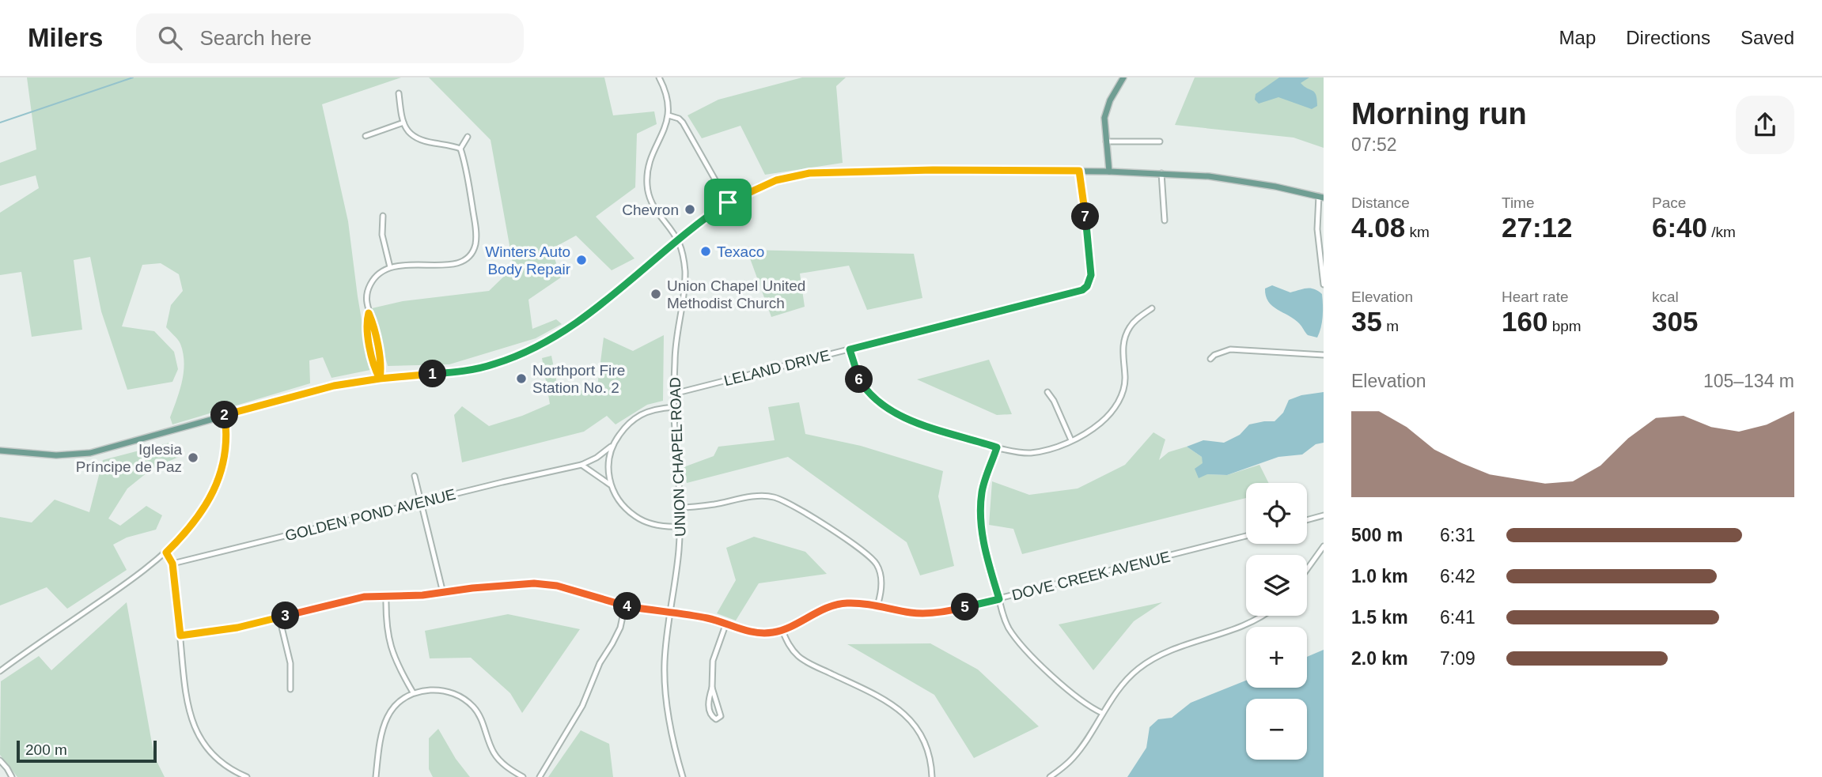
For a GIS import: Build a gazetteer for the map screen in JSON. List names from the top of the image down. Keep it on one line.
{"streets":{"street":["LELAND DRIVE","UNION CHAPEL ROAD","GOLDEN POND AVENUE","DOVE CREEK AVENUE"]},"crossings":[["LELAND DRIVE","UNION CHAPEL ROAD"],["UNION CHAPEL ROAD","GOLDEN POND AVENUE"],["UNION CHAPEL ROAD","DOVE CREEK AVENUE"]],"places":["Chevron","Texaco","Winters Auto Body Repair","Union Chapel United Methodist Church","Northport Fire Station No. 2","Iglesia Príncipe de Paz"],"scale_bar":"200 m","page":{"header":"Milers","search":"Search here","nav":["Map","Directions","Saved"],"heading":["Morning run","07:52"],"stats":[["Distance","4.08 km"],["Time","27:12"],["Pace","6:40 /km"],["Elevation","35 m"],["Heart rate","160 bpm"],["kcal","305"]],"pins":["7","1","6","2","4","5","3"],"chart":["Elevation","105–134 m"],"map_buttons":["+","−"],"list":[{"name":"500 m","note":"6:31"},{"name":"1.0 km","note":"6:42"},{"name":"1.5 km","note":"6:41"},{"name":"2.0 km","note":"7:09"}],"scale":"200 m"}}
